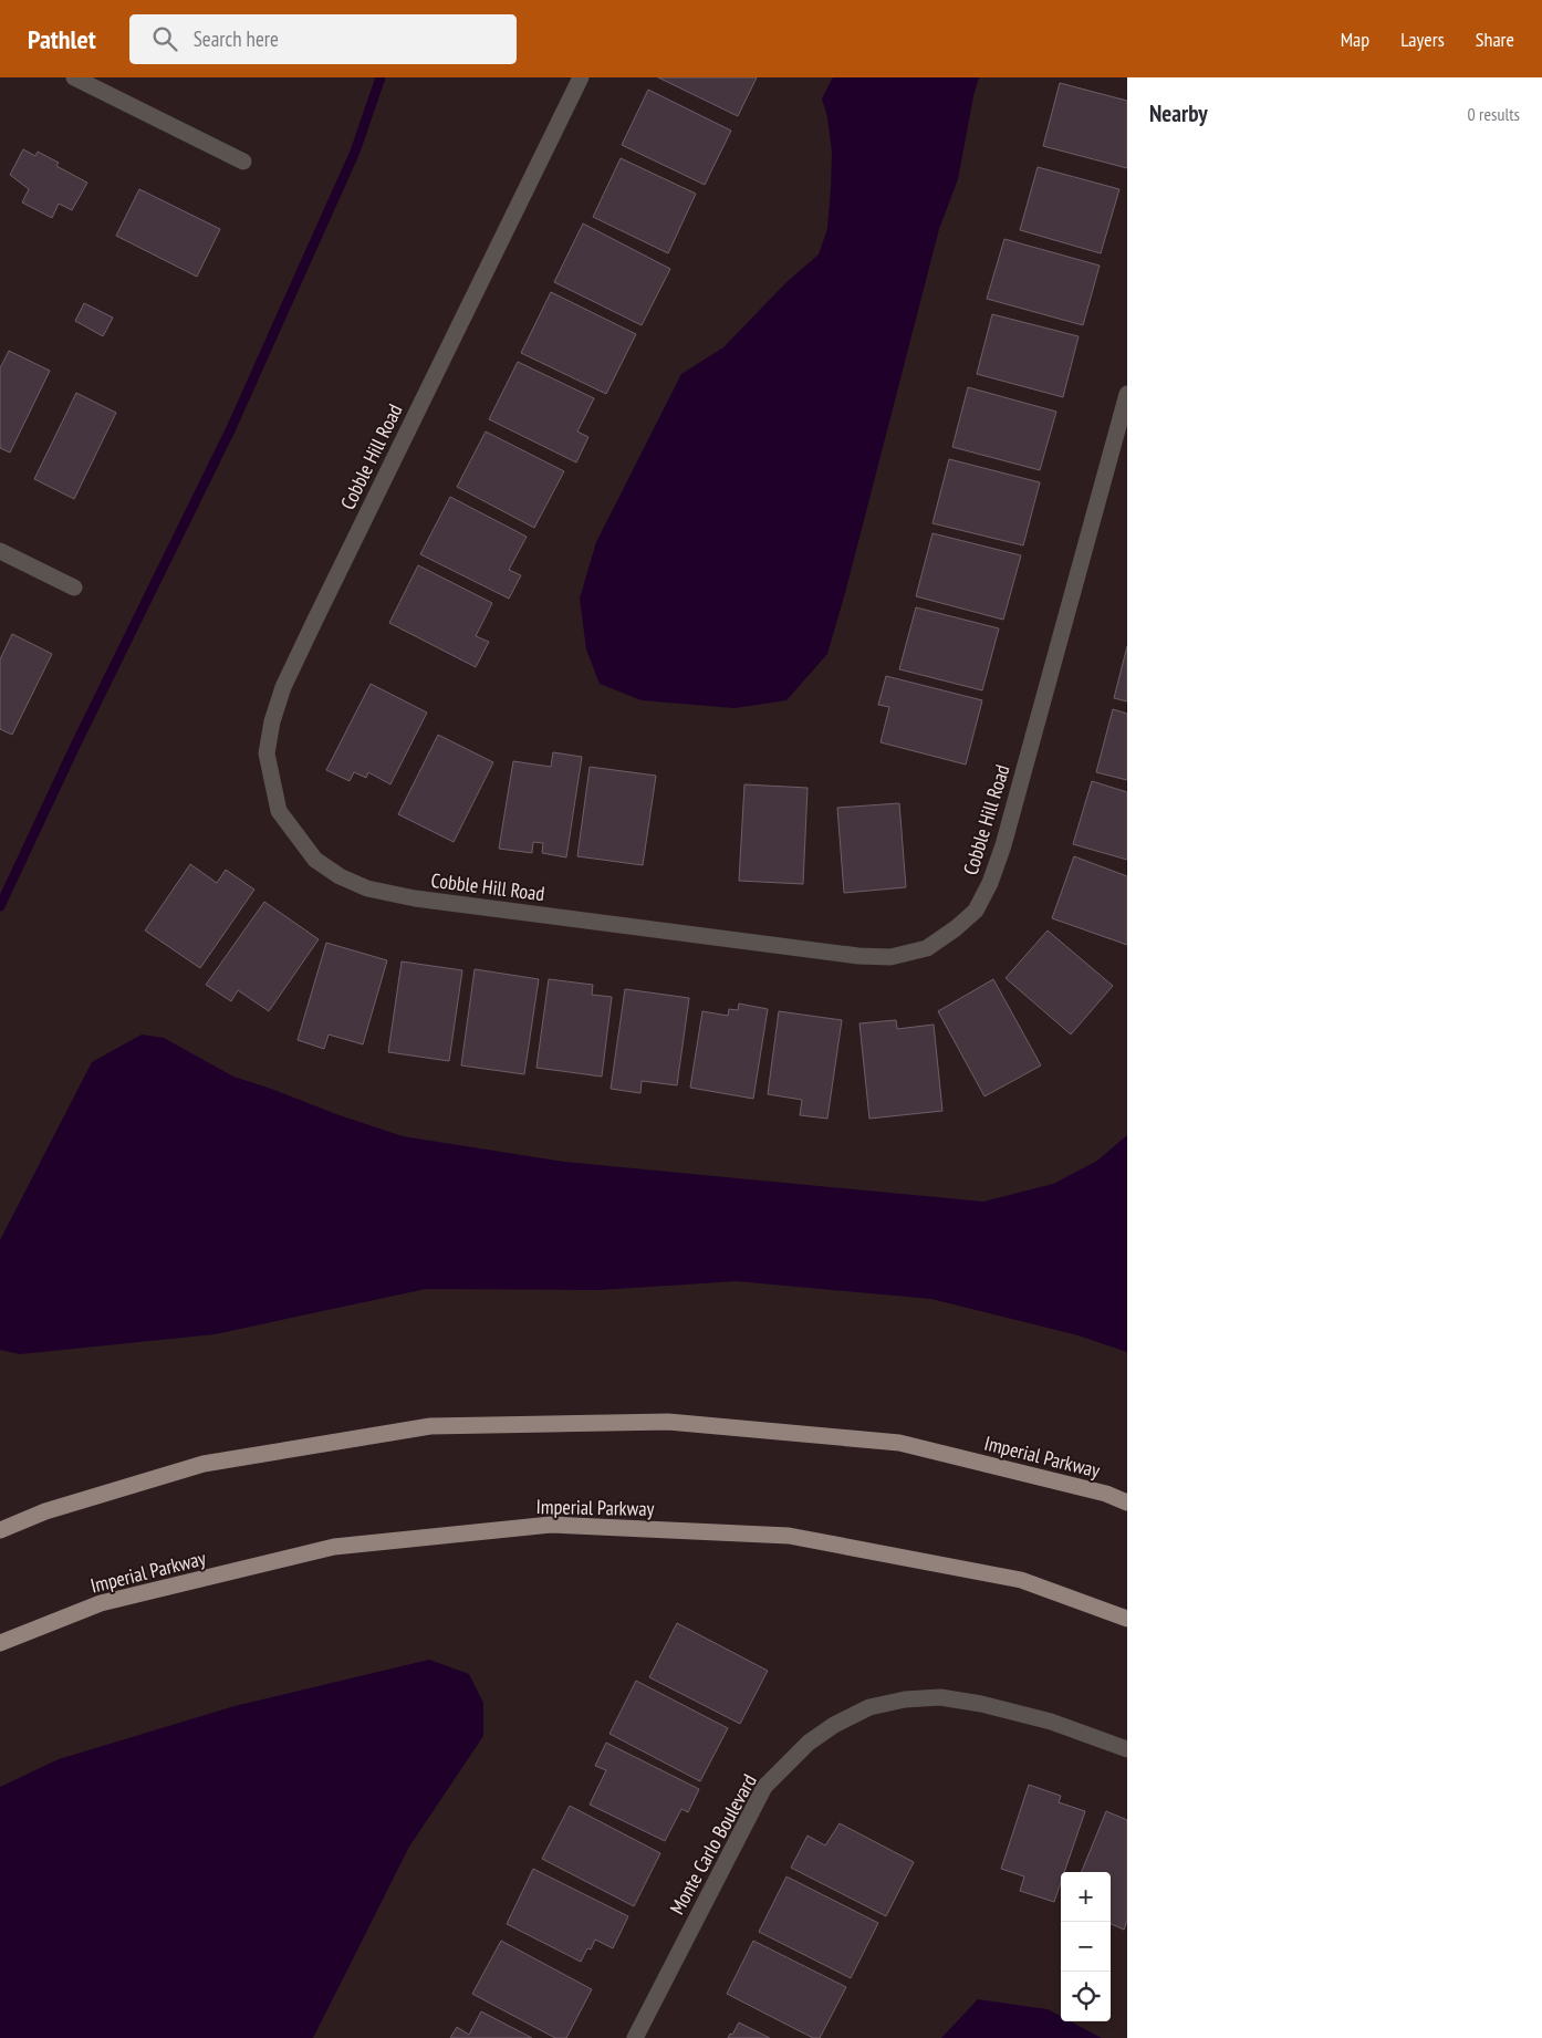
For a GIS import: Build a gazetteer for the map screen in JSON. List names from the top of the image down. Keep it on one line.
{"streets":{"main road":["Imperial Parkway"],"street":["Cobble Hill Road","Monte Carlo Boulevard"]},"page":{"header":"Pathlet","search":"Search here","nav":["Map","Layers","Share"],"heading":["Nearby","0 results"],"map_buttons":["+","−"]}}
